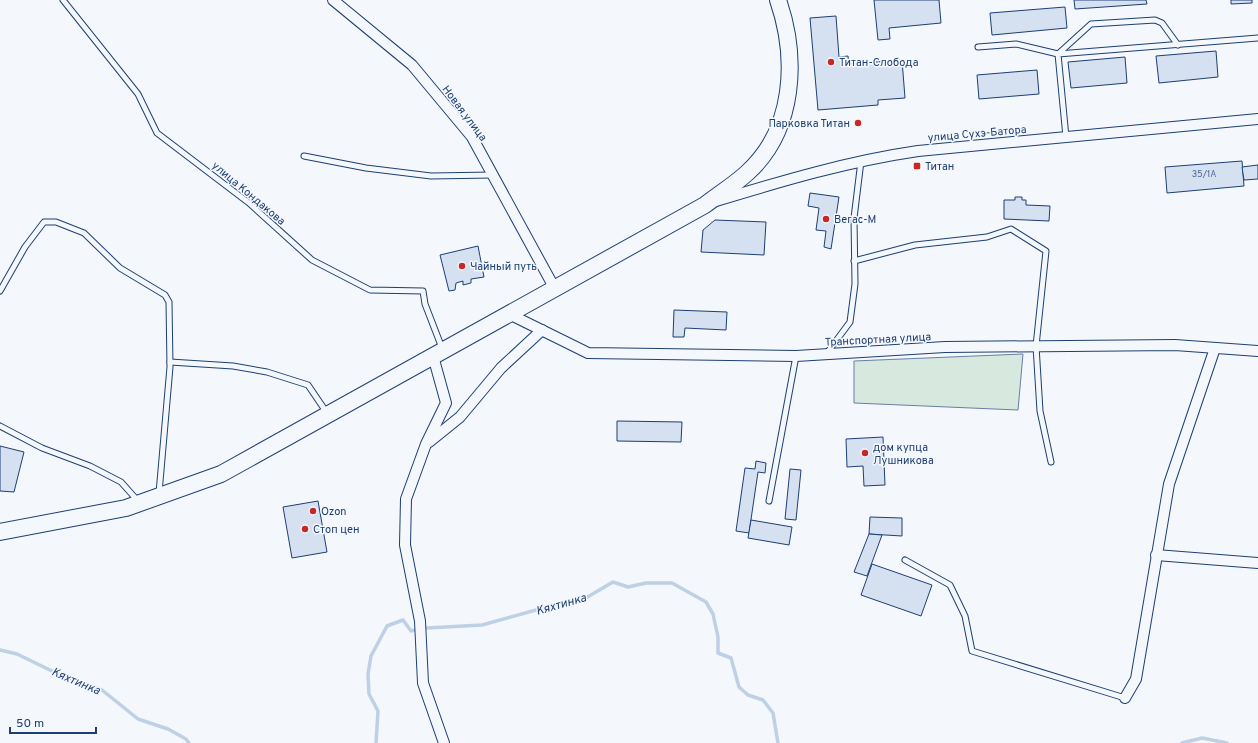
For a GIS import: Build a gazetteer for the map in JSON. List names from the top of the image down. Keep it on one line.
{"streets":{"street":["Новая улица","улица Сухэ-Батора","Транспортная улица"],"lane":["улица Кондакова"]},"water":["Кяхтинка"],"places":{"other":["Титан-Слобода","Парковка Титан","Вегас-М","Чайный путь","дом купца Лушникова","Ozon","Стоп цен"],"transit":["Титан"]},"house_numbers":["35/1А"],"scale_bar":"50 m"}
